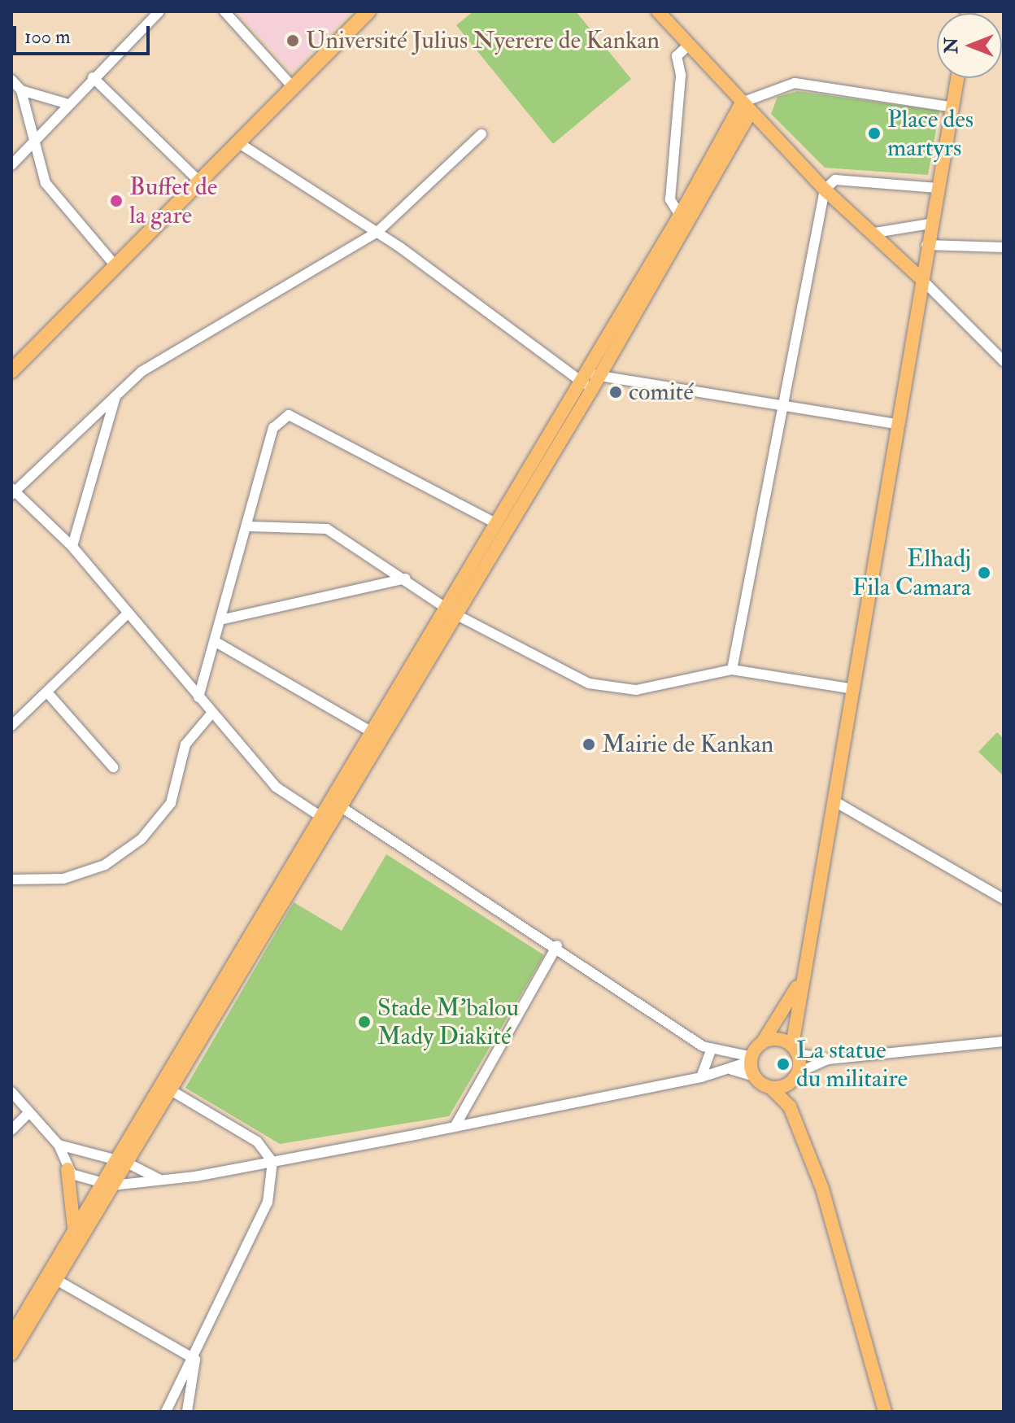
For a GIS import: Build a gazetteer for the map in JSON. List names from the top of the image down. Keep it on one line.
{"places":["Université Julius Nyerere de Kankan","Place des martyrs","Buffet de la gare","comité","Elhadj Fila Camara","Mairie de Kankan","Stade M'balou Mady Diakité","La statue du militaire"],"scale_bar":"100 m","north":"left"}
